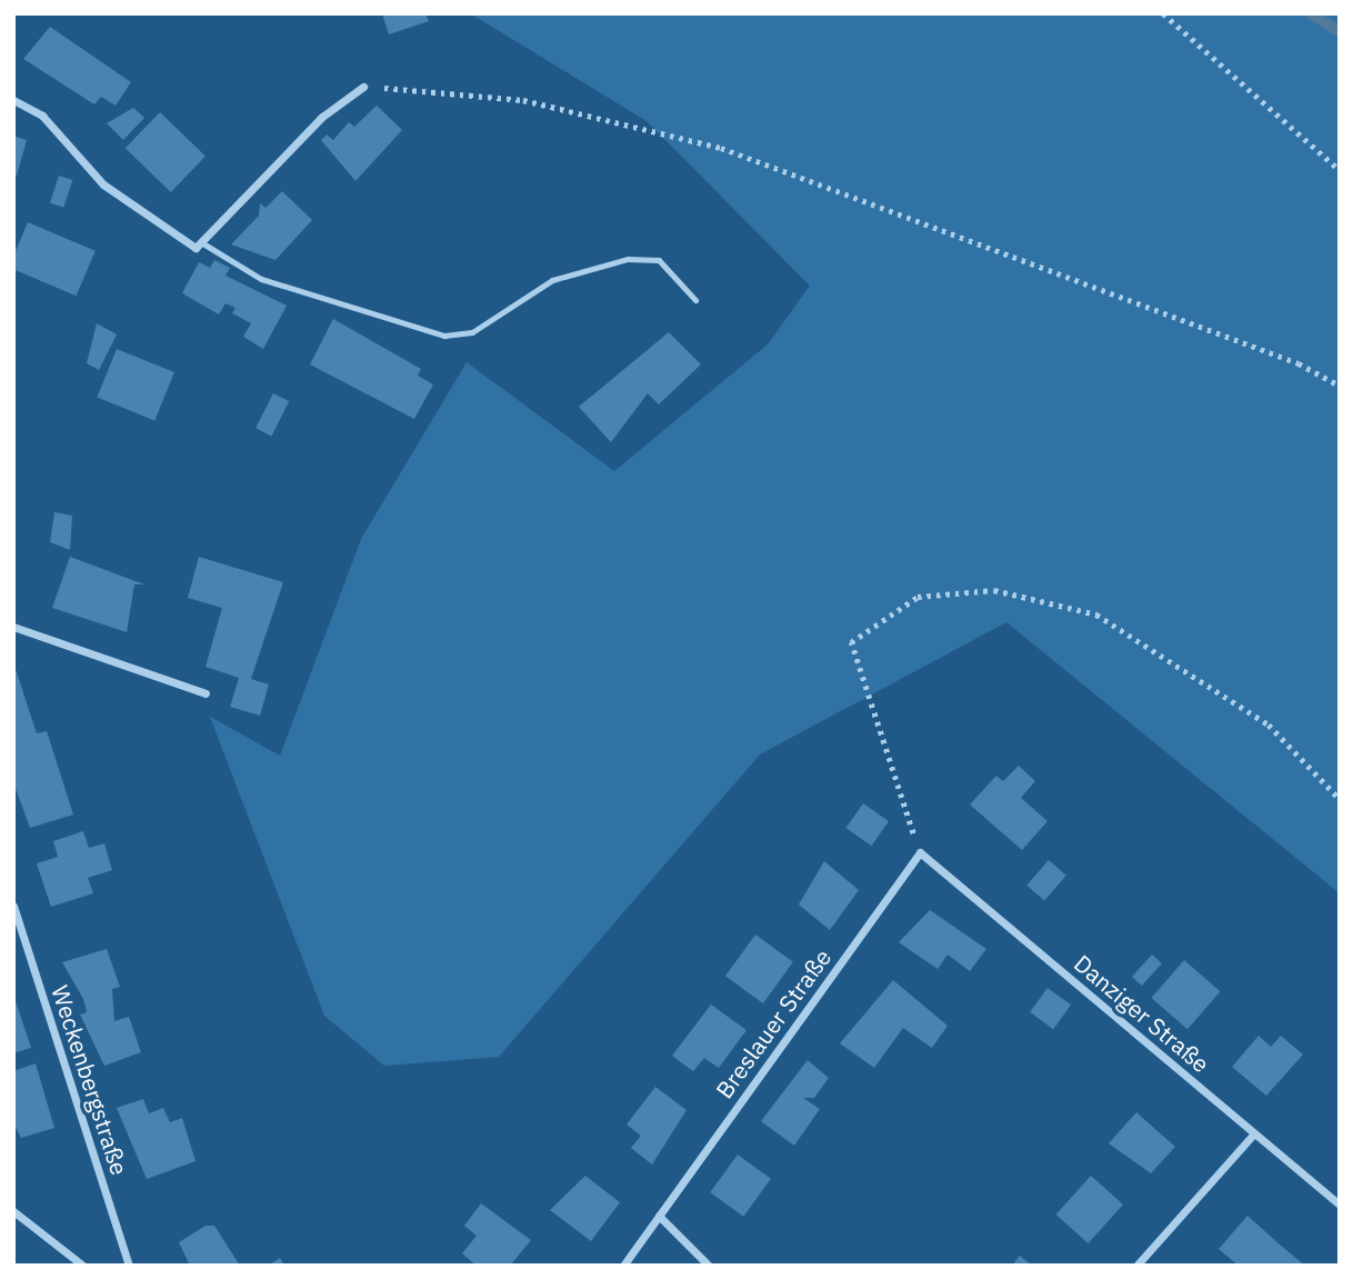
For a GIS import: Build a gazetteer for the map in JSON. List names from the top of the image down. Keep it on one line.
{"streets":{"street":["Danziger Straße","Breslauer Straße","Weckenbergstraße"]},"crossings":[["Danziger Straße","Breslauer Straße"]]}
